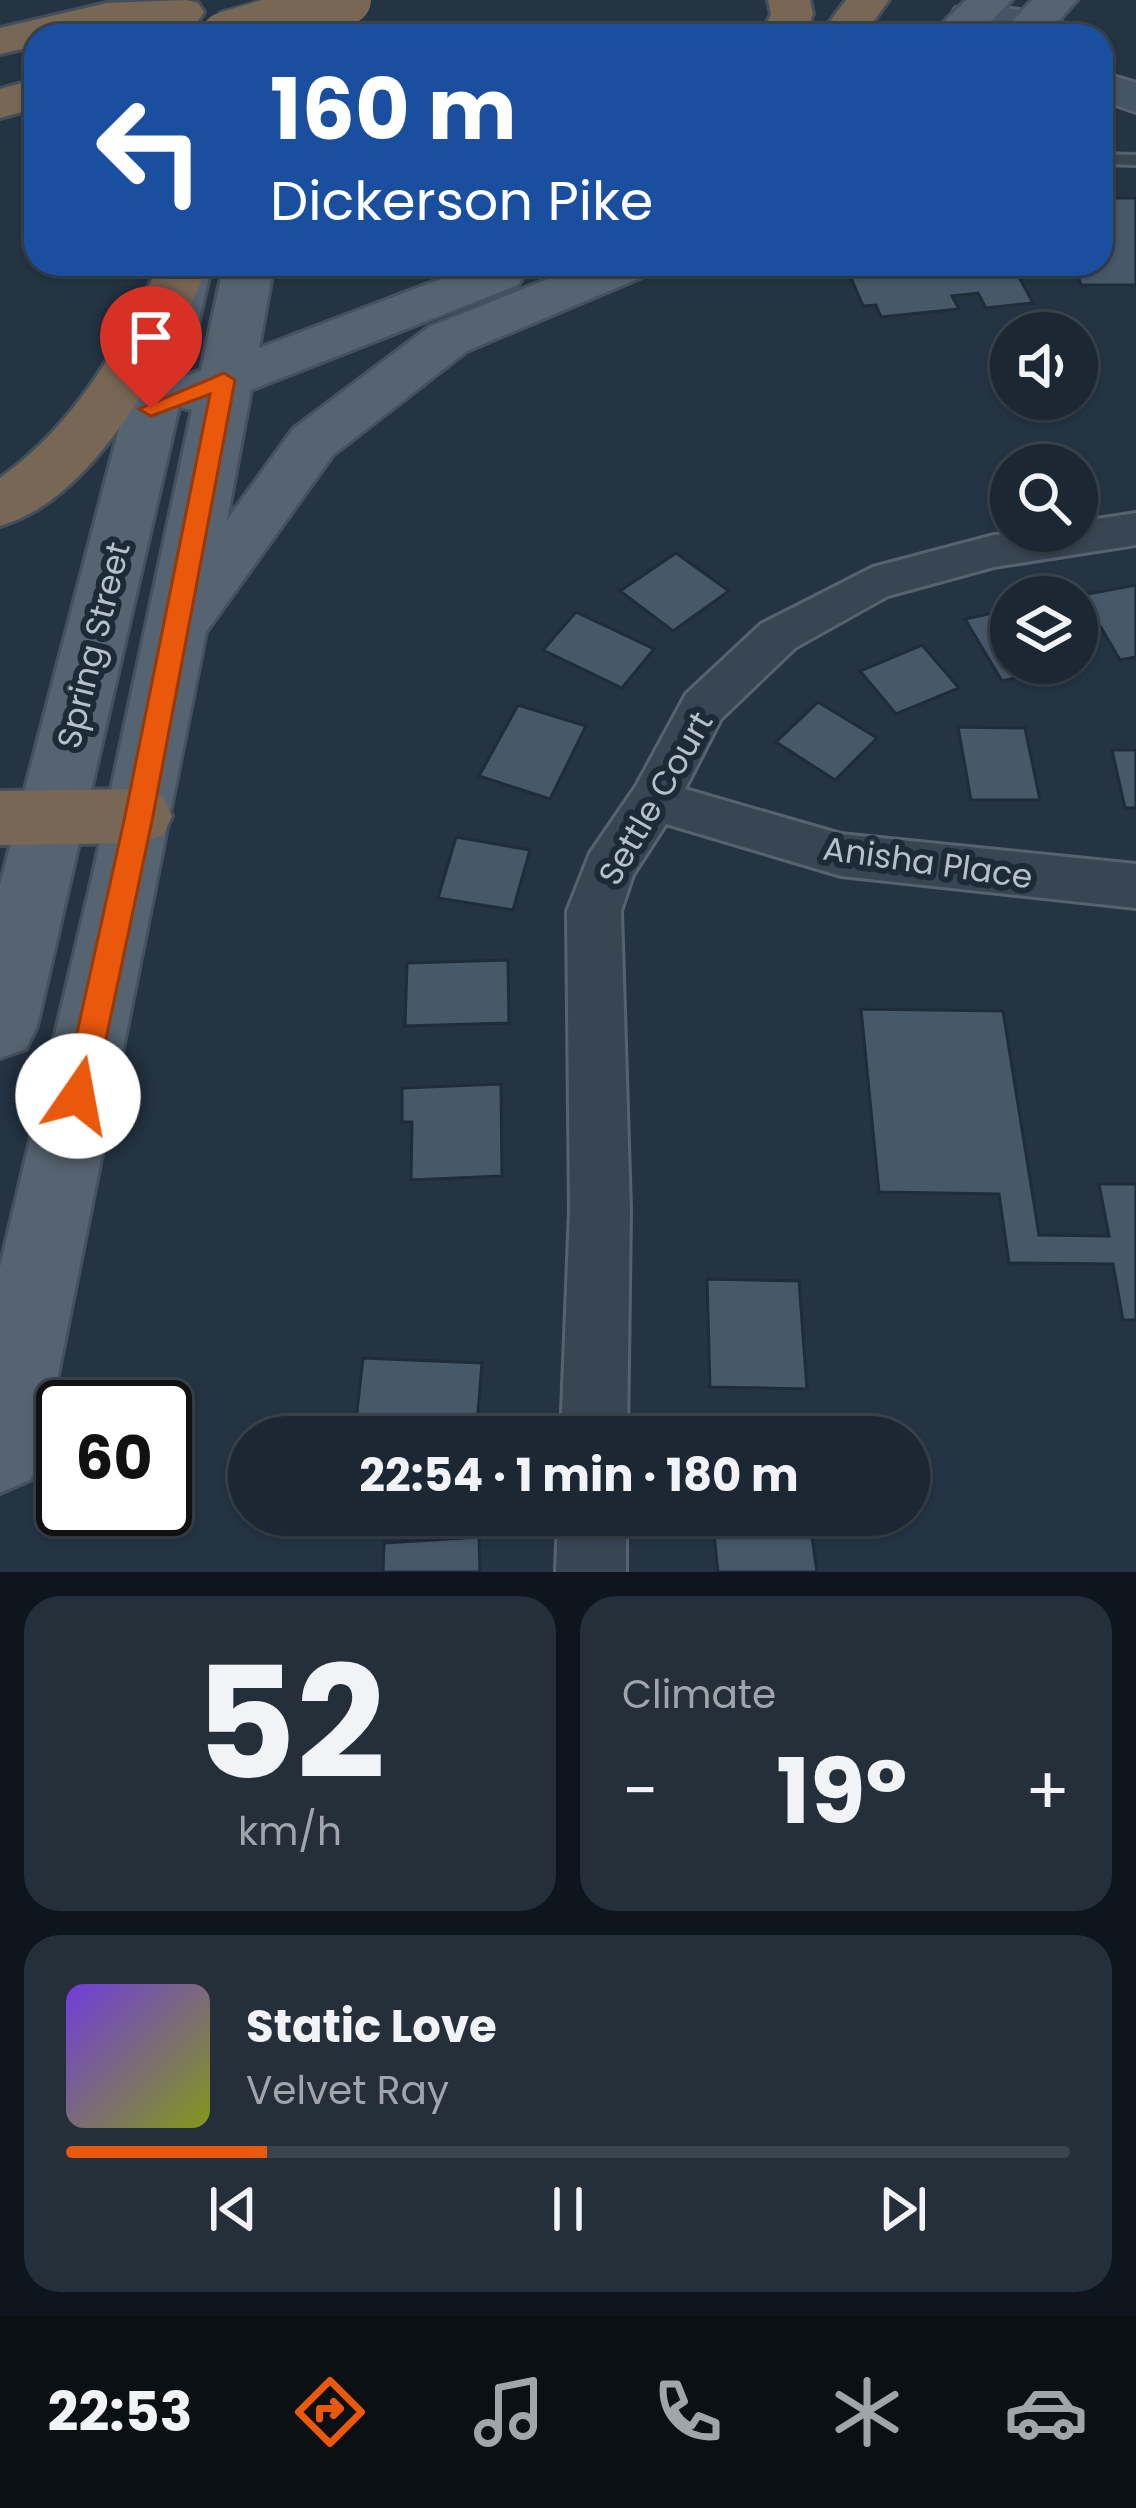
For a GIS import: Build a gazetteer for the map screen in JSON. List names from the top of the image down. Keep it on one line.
{"streets":{"main road":["Spring Street"],"street":["Settle Court","Anisha Place"]},"crossings":[["Settle Court","Anisha Place"]],"page":{"turn":["160 m","Dickerson Pike"],"limit":"60","trip":"22:54 · 1 min · 180 m","tile":[["52","km/h"],"Climate"],"heat":["−","19°","+"],"song":["Static Love","Velvet Ray"],"tabs":"22:53"}}
